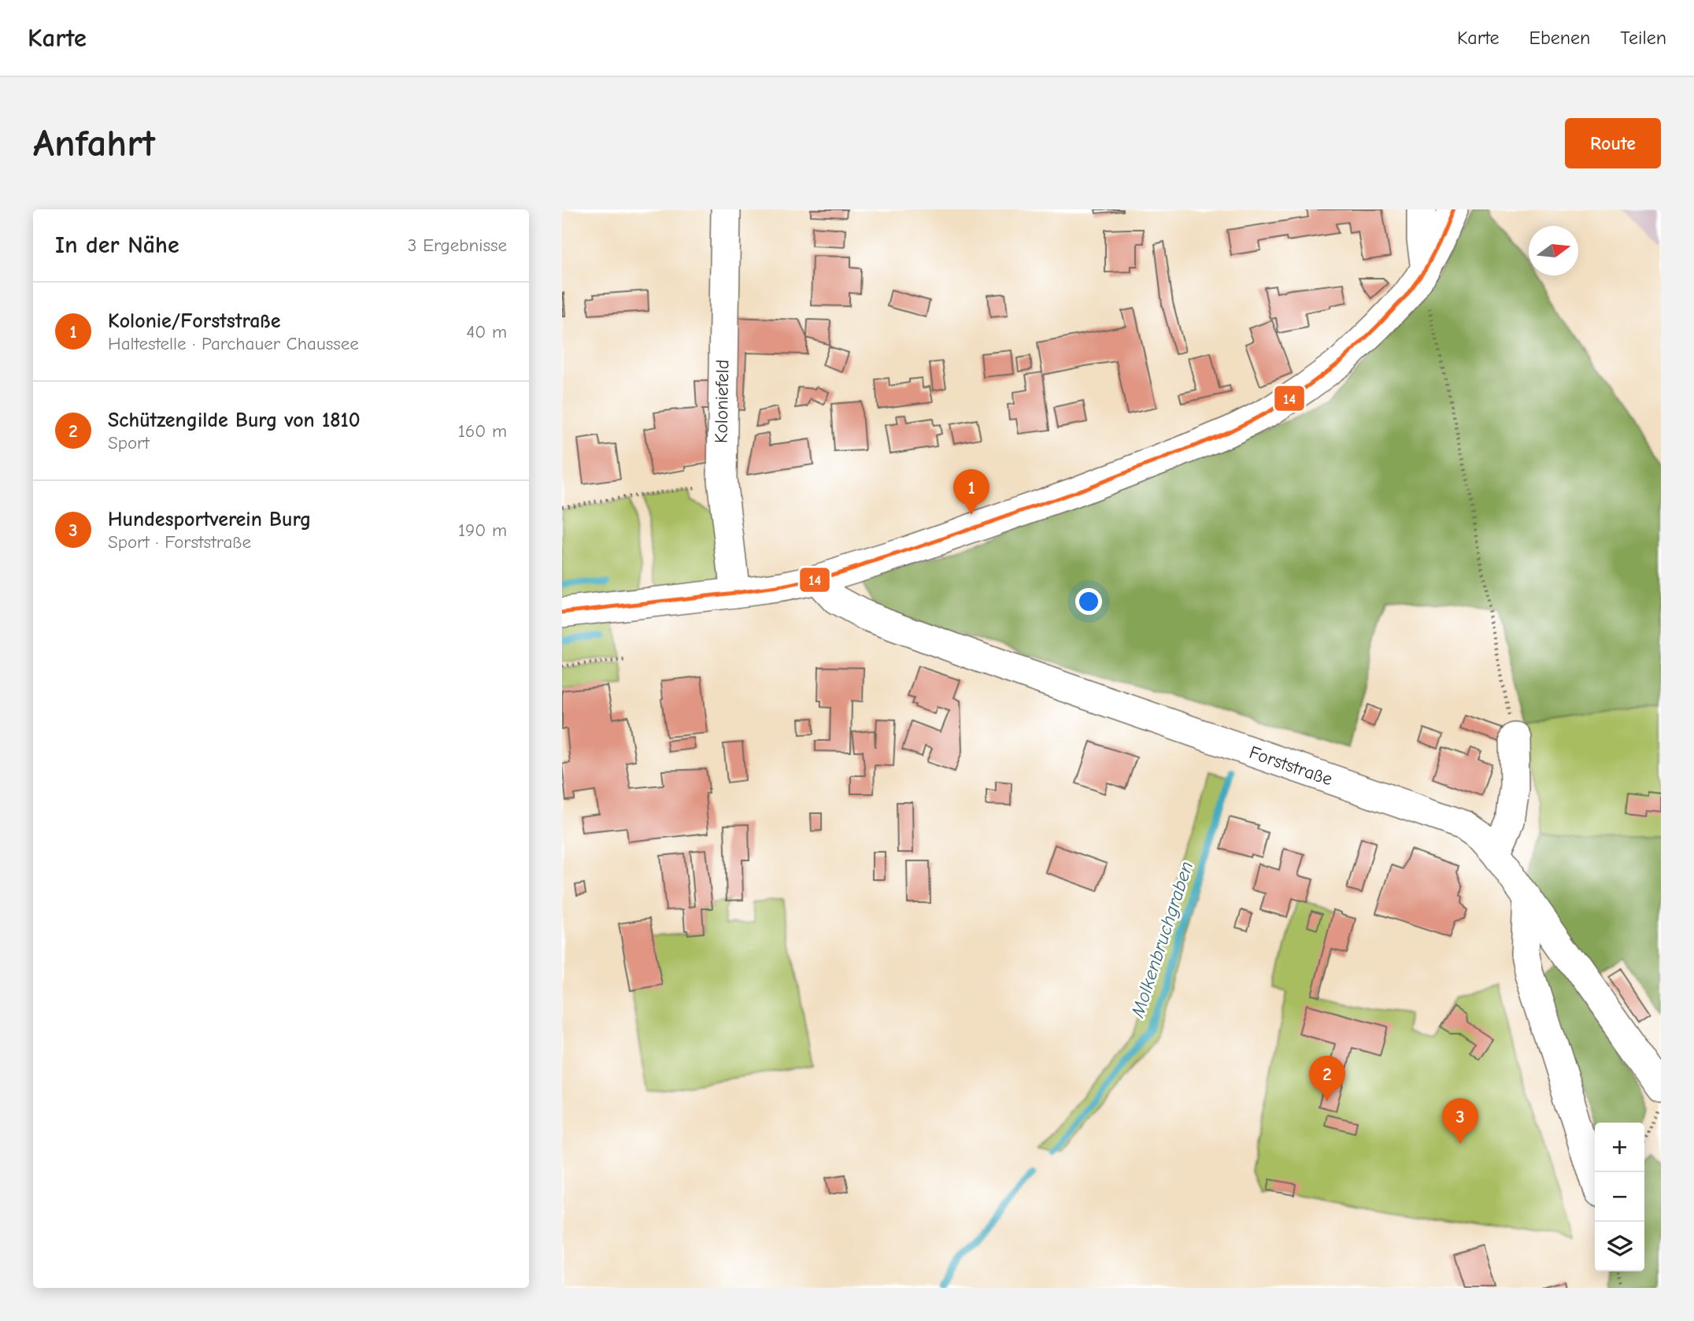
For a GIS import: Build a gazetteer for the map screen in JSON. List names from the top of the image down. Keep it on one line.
{"streets":{"street":["Koloniefeld","Forststraße"]},"water":["Molkenbruchgraben"],"lines":["transit line 14"],"north":"right","page":{"header":"Karte","nav":["Karte","Ebenen","Teilen"],"buttons":"Route","title":"Anfahrt","heading":["In der Nähe","3 Ergebnisse"],"list":[{"mark":"1","name":"Kolonie/Forststraße","note":"Haltestelle · Parchauer Chaussee","value":"40 m"},{"mark":"2","name":"Schützengilde Burg von 1810","note":"Sport","value":"160 m"},{"mark":"3","name":"Hundesportverein Burg","note":"Sport · Forststraße","value":"190 m"}],"pins":["1","2","3"],"map_buttons":["+","−"]}}
